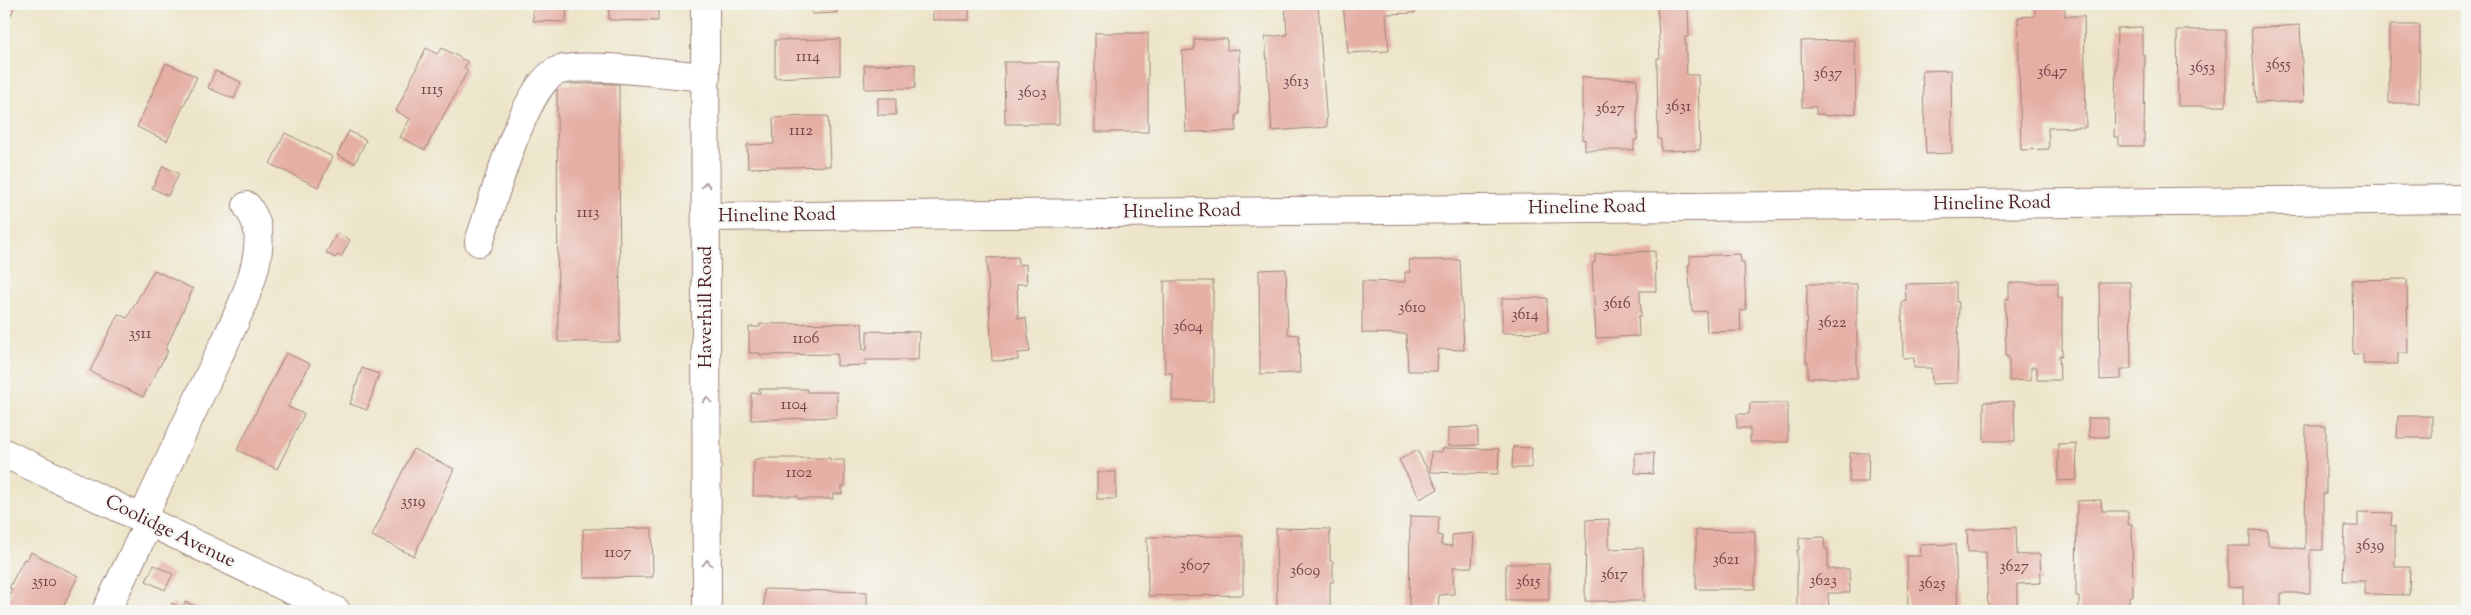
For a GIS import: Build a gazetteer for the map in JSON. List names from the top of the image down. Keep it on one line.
{"streets":{"street":["Hineline Road","Haverhill Road","Coolidge Avenue"]},"crossings":[["Hineline Road","Haverhill Road"]],"one_way":["Haverhill Road"],"house_numbers":["1114","3655","3653","3647","3637","3613","1115","3603","3631","3627","1112","1113","3616","3610","3614","3622","3604","3511","1106","1104","1102","3519","3639","1107","3621","3607","3627","3609","3617","3623","3510","3615","3625"]}
